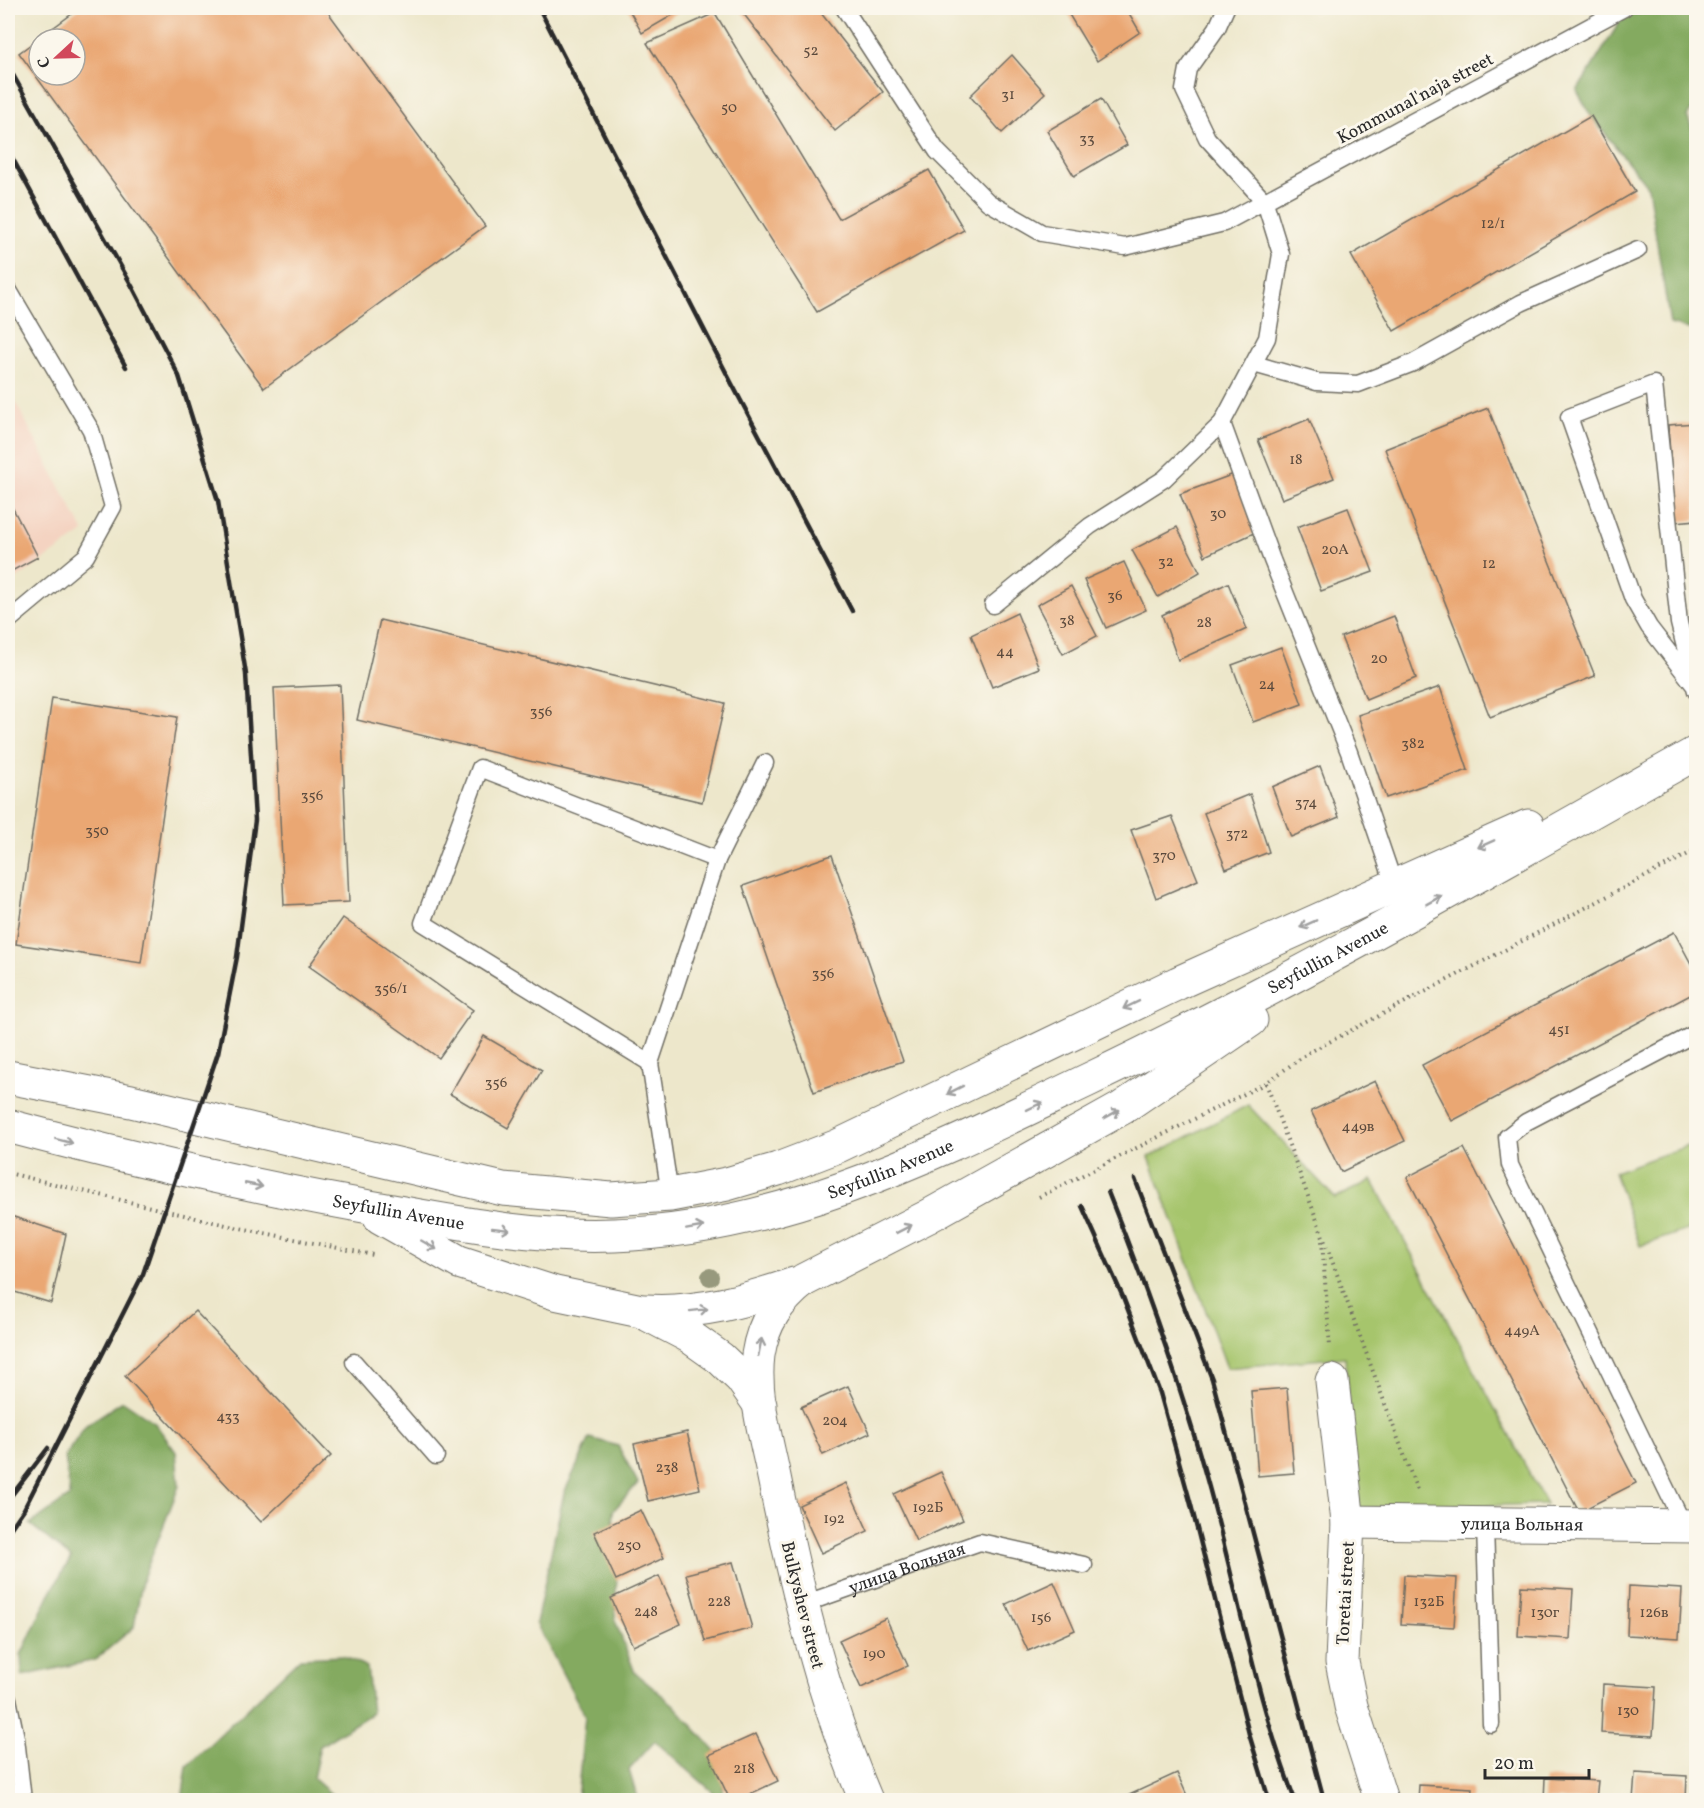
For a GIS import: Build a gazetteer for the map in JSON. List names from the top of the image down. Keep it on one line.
{"streets":{"main road":["Seyfullin Avenue","улица Вольная","Toretai street","Bulkyshev street"],"lane":["Kommunal'naja street"]},"crossings":[["улица Вольная","Toretai street"],["улица Вольная","Bulkyshev street"]],"house_numbers":["52","31","50","33","12/1","18","30","20А","32","12","36","38","28","44","20","24","356","382","356","374","350","372","370","356","356/1","451","356","449в","449А","433","204","238","192Б","192","250","228","132Б","248","130г","126в","156","190","130","218"],"scale_bar":"20 m","north":"left"}
